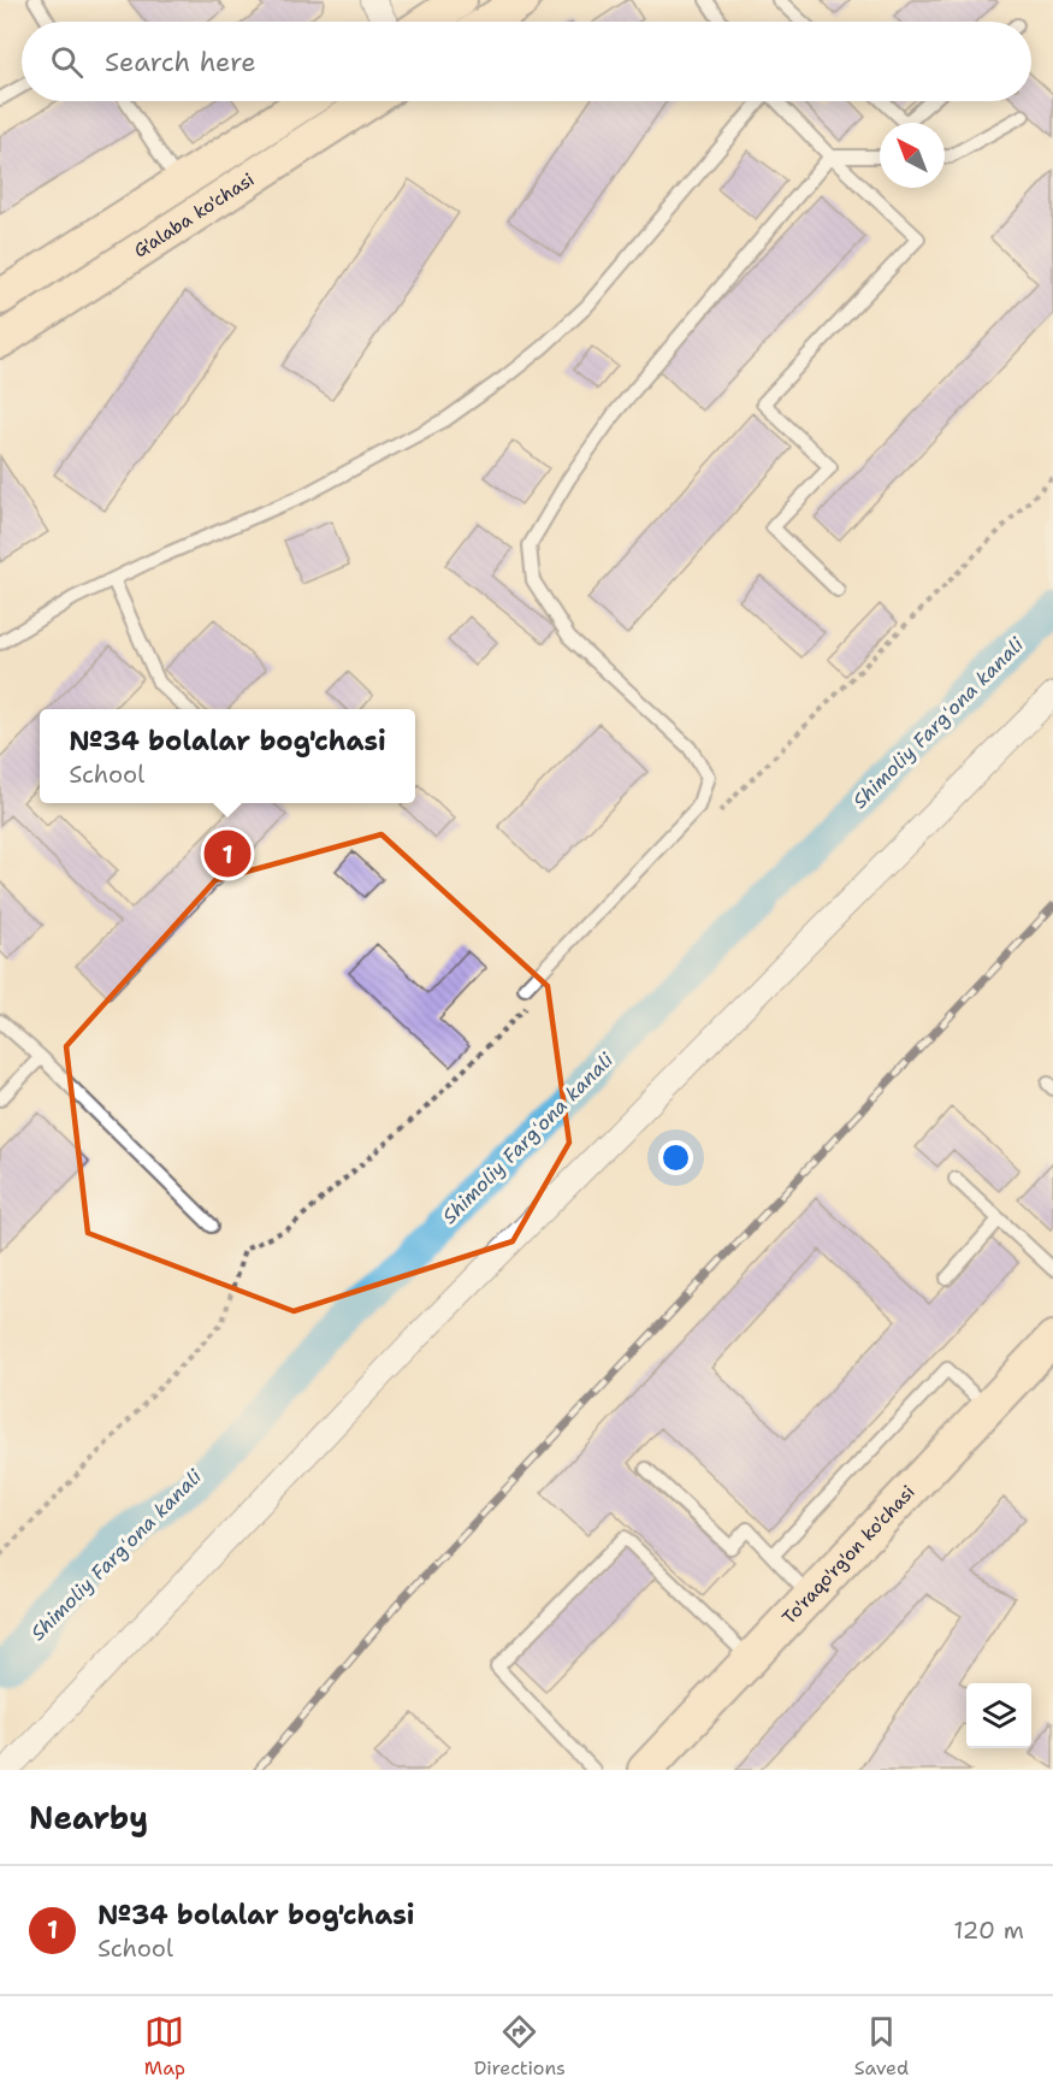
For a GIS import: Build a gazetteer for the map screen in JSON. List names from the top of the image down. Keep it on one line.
{"streets":{"main road":["G'alaba ko'chasi","To'raqo'rg'on ko'chasi"]},"water":["Shimoliy Fargʻona kanali"],"north":"top left","page":{"search":"Search here","popup":["№34 bolalar bog'chasi","School"],"pins":"1","heading":"Nearby","list":[{"mark":"1","name":"№34 bolalar bog'chasi","note":"School","value":"120 m"}],"nav":["Map","Directions","Saved"]}}
